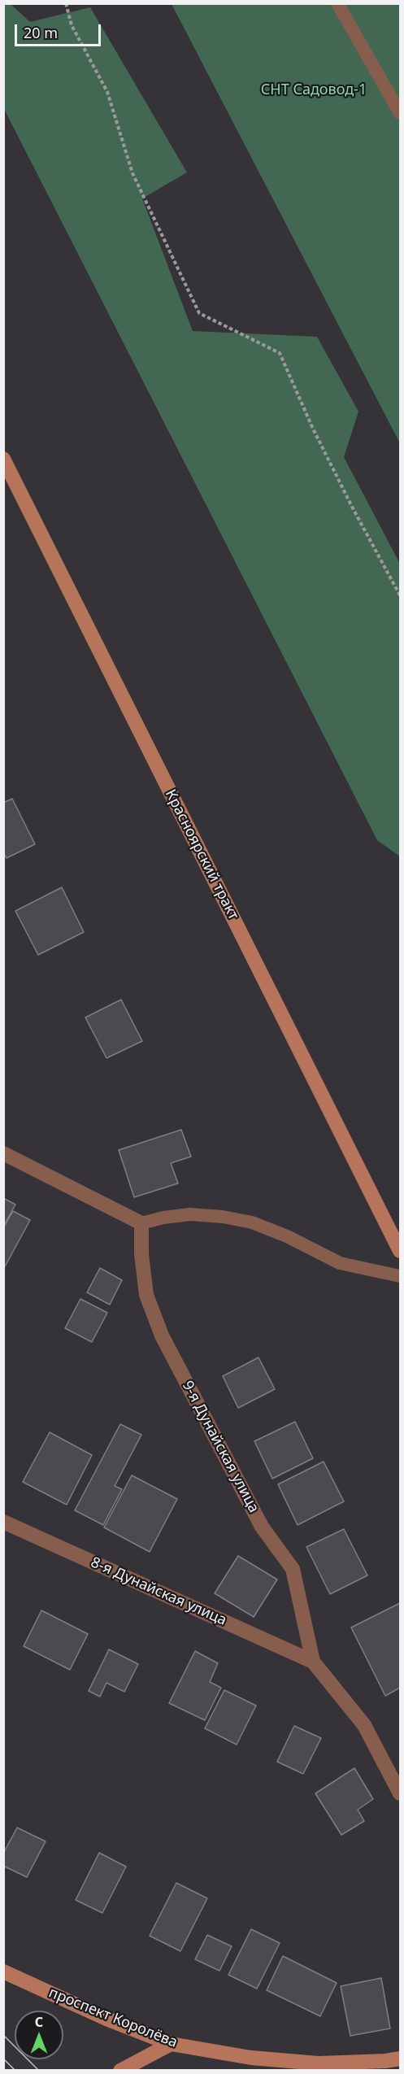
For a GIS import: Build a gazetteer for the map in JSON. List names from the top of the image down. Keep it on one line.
{"streets":{"main road":["Красноярский тракт","проспект Королёва"],"street":["9-я Дунайская улица","8-я Дунайская улица"]},"crossings":[["9-я Дунайская улица","8-я Дунайская улица"]],"parks":["СНТ Садовод-1"],"scale_bar":"20 m","north":"top"}
